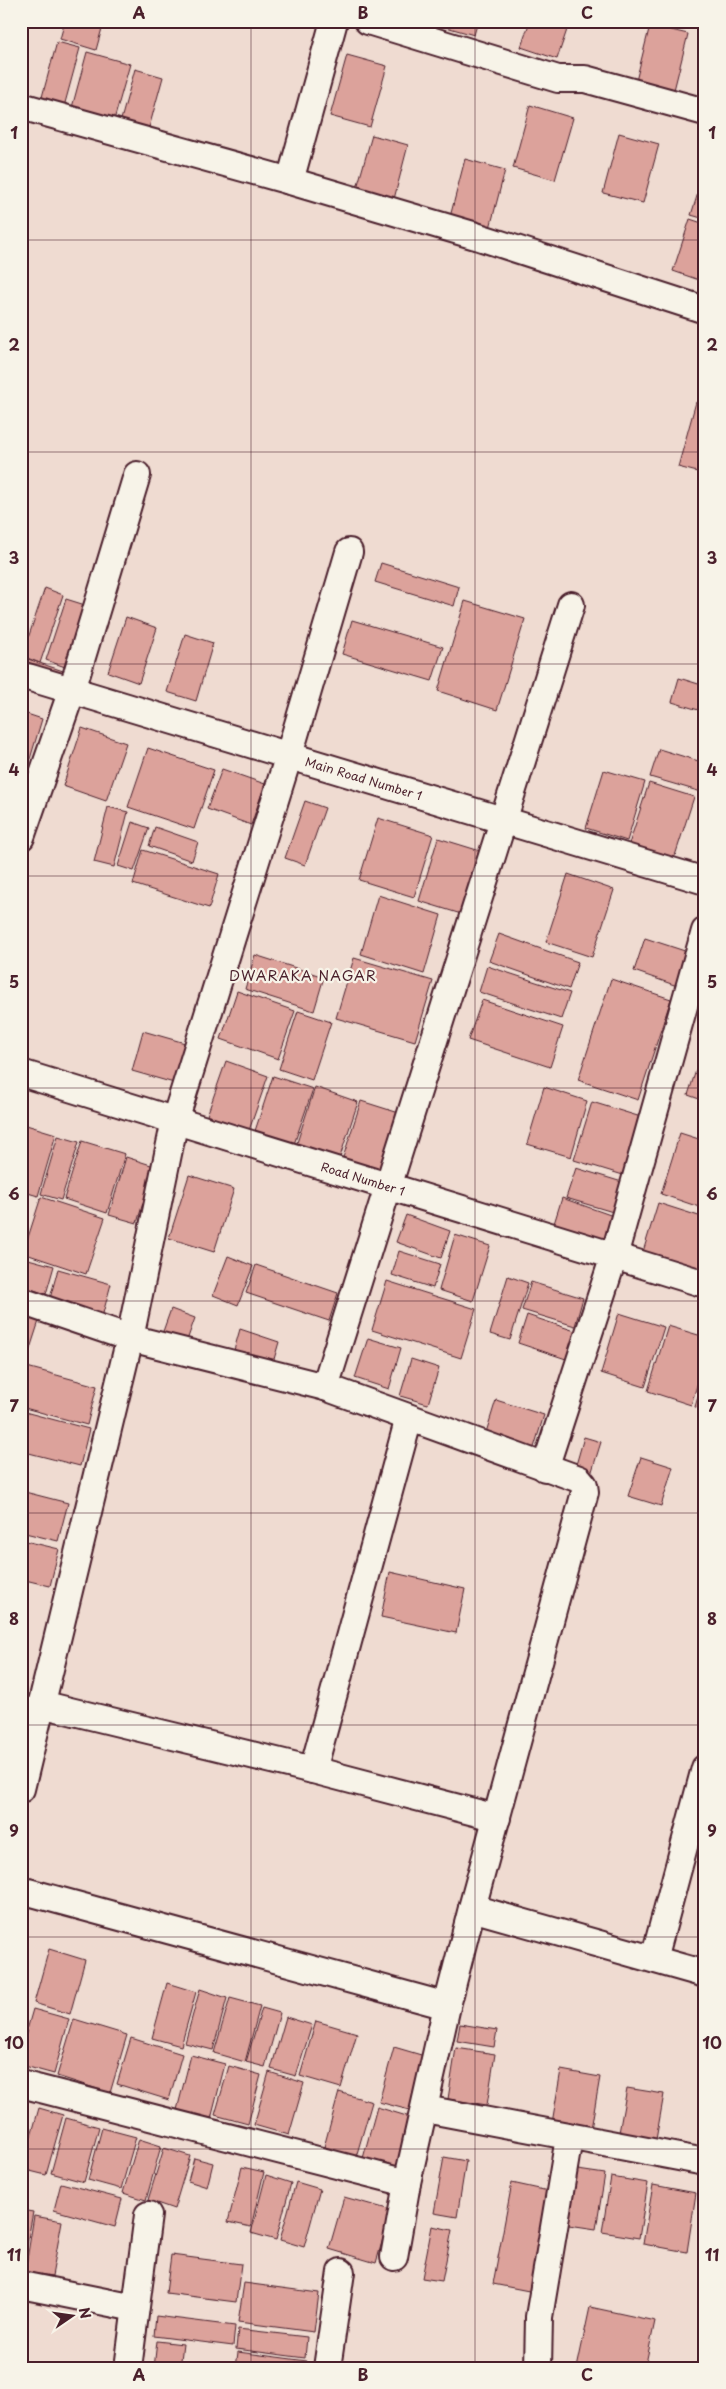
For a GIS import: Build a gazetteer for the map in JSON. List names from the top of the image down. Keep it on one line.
{"streets":{"street":["Main Road Number 1","Road Number 1"]},"districts":["DWARAKA NAGAR"],"north":"right","grid":{"columns":["A","B","C"],"rows":["1","2","3","4","5","6","7","8","9","10","11"]}}
